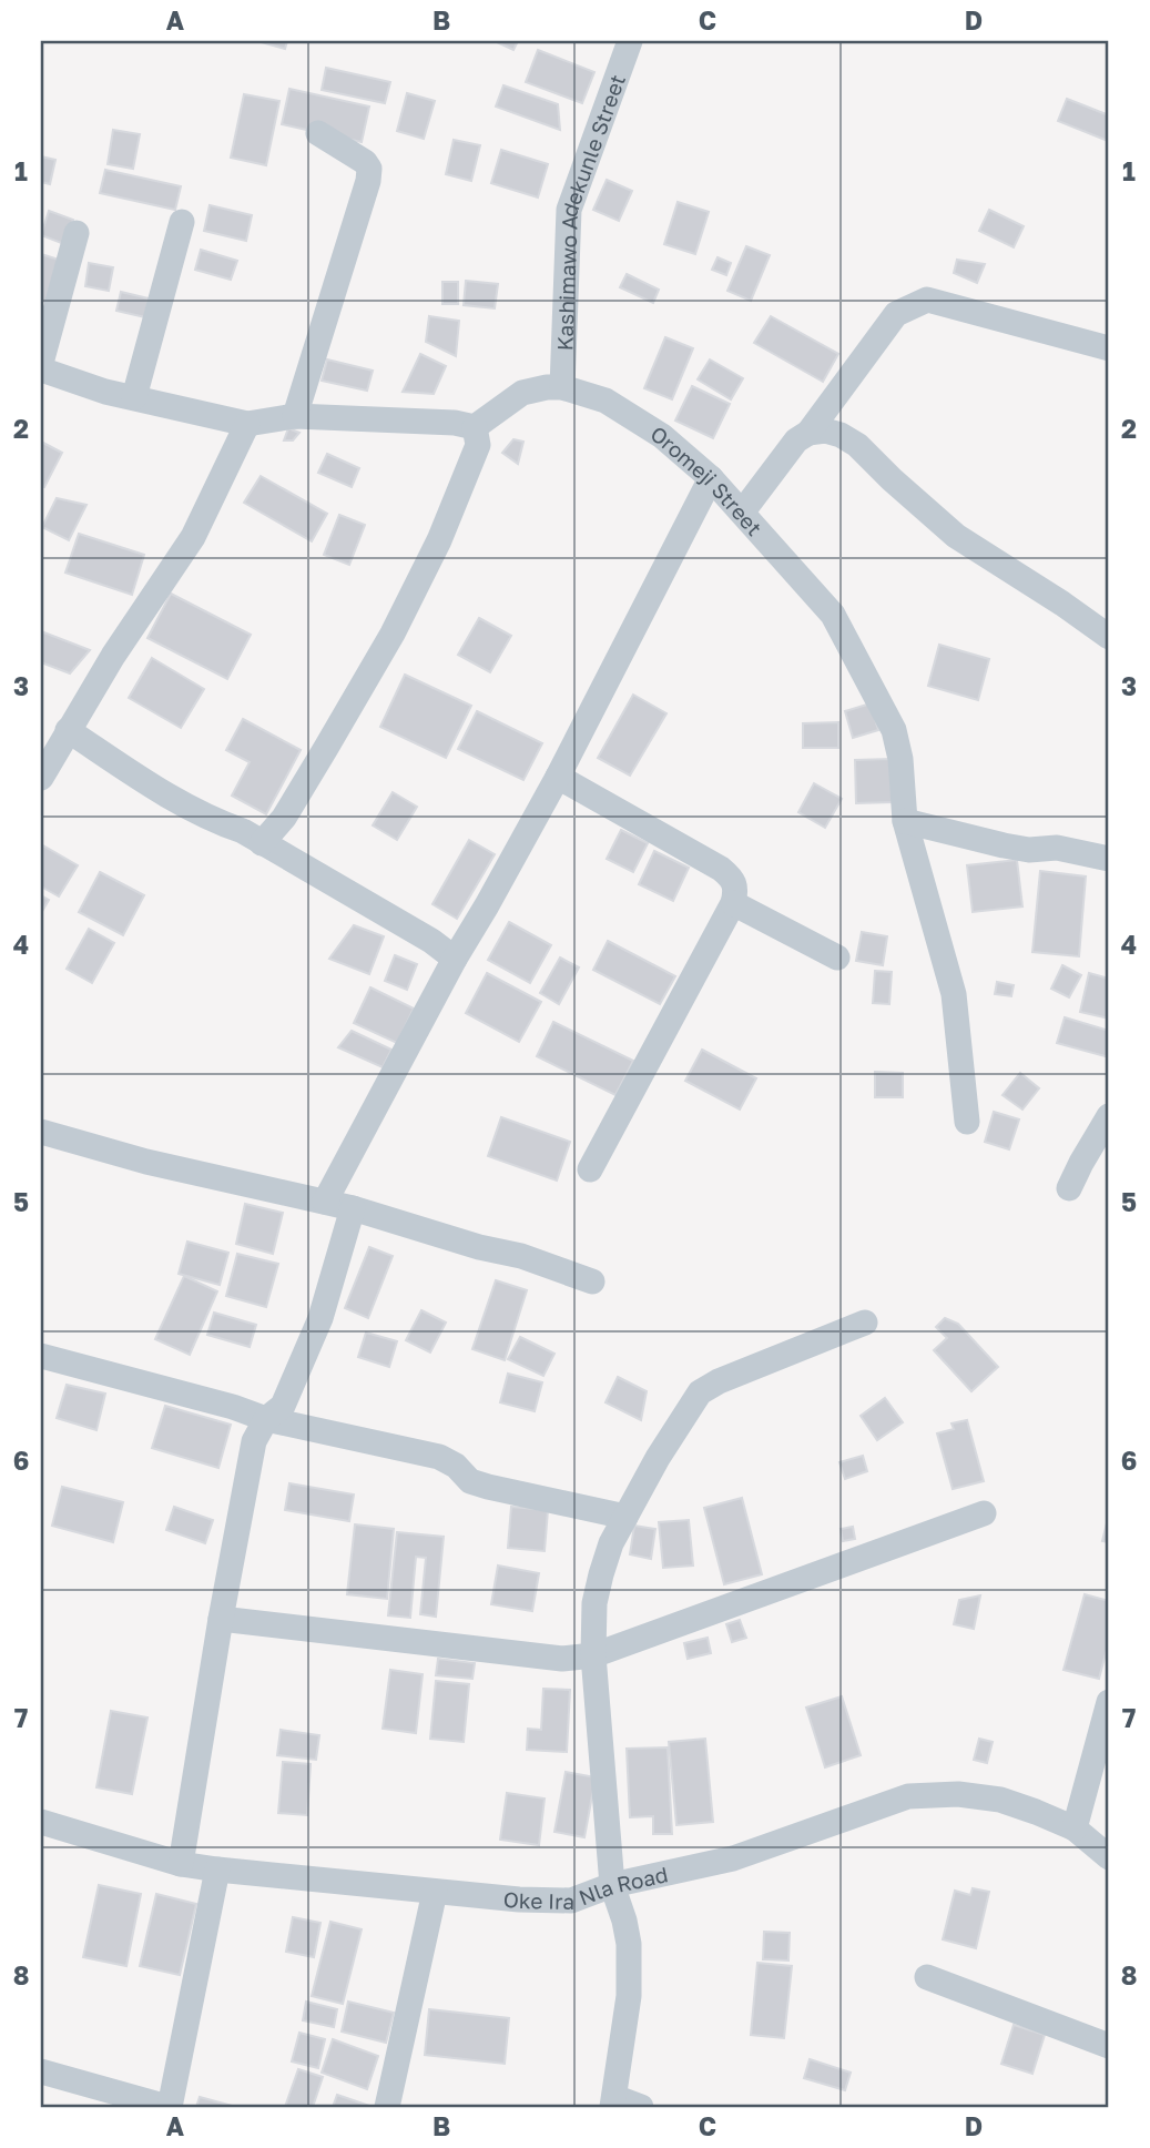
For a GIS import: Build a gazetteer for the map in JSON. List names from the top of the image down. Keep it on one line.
{"streets":{"street":["Kashimawo Adekunle Street","Oromeji Street","Oke Ira Nla Road"]},"crossings":[["Kashimawo Adekunle Street","Oromeji Street"]],"grid":{"columns":["A","B","C","D"],"rows":["1","2","3","4","5","6","7","8"]}}
